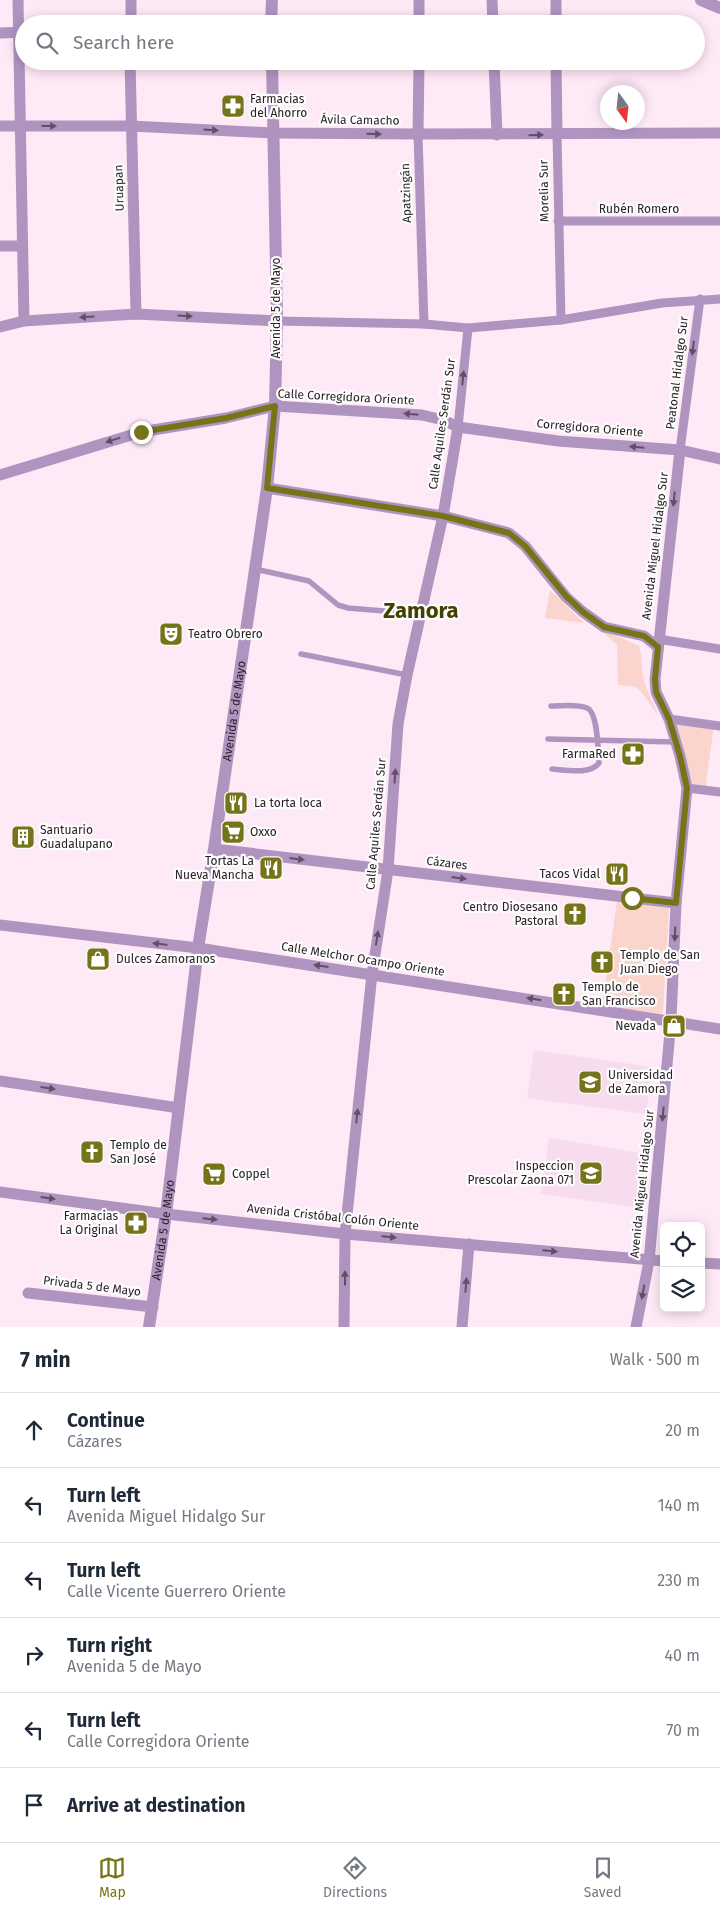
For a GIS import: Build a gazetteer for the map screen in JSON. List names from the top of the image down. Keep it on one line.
{"streets":{"street":["Ávila Camacho","Uruapan","Morelia Sur","Apatzingán","Rubén Romero","Avenida 5 de Mayo","Peatonal Hidalgo Sur","Calle Corregidora Oriente","Calle Aquiles Serdán Sur","Corregidora Oriente","Avenida Miguel Hidalgo Sur","Cázares","Calle Melchor Ocampo Oriente","Avenida Cristóbal Colón Oriente","Privada 5 de Mayo"]},"crossings":[["Ávila Camacho","Uruapan"],["Ávila Camacho","Morelia Sur"],["Ávila Camacho","Apatzingán"],["Ávila Camacho","Avenida 5 de Mayo"],["Morelia Sur","Rubén Romero"],["Avenida 5 de Mayo","Calle Corregidora Oriente"],["Avenida 5 de Mayo","Cázares"],["Avenida 5 de Mayo","Calle Melchor Ocampo Oriente"],["Avenida 5 de Mayo","Avenida Cristóbal Colón Oriente"],["Avenida 5 de Mayo","Privada 5 de Mayo"],["Peatonal Hidalgo Sur","Corregidora Oriente"],["Peatonal Hidalgo Sur","Avenida Miguel Hidalgo Sur"],["Calle Corregidora Oriente","Calle Aquiles Serdán Sur"],["Calle Corregidora Oriente","Corregidora Oriente"],["Calle Aquiles Serdán Sur","Corregidora Oriente"],["Calle Aquiles Serdán Sur","Cázares"],["Calle Aquiles Serdán Sur","Calle Melchor Ocampo Oriente"],["Calle Aquiles Serdán Sur","Avenida Cristóbal Colón Oriente"],["Corregidora Oriente","Avenida Miguel Hidalgo Sur"],["Avenida Miguel Hidalgo Sur","Cázares"],["Avenida Miguel Hidalgo Sur","Calle Melchor Ocampo Oriente"],["Avenida Miguel Hidalgo Sur","Avenida Cristóbal Colón Oriente"]],"one_way":["Ávila Camacho","Peatonal Hidalgo Sur","Calle Aquiles Serdán Sur","Corregidora Oriente","Avenida Miguel Hidalgo Sur","Cázares","Calle Melchor Ocampo Oriente","Avenida Cristóbal Colón Oriente"],"districts":["Zamora"],"places":{"pharmacy":["Farmacias del Ahorro","FarmaRed","Farmacias La Original"],"theatre":["Teatro Obrero"],"restaurant":["La torta loca","Tortas La Nueva Mancha","Tacos Vidal"],"supermarket":["Oxxo","Coppel"],"building":["Santuario Guadalupano"],"church":["Centro Diosesano Pastoral","Templo de San Juan Diego","Templo de San Francisco","Templo de San José"],"shop":["Dulces Zamoranos","Nevada"],"school or university":["Universidad de Zamora","Inspeccion Prescolar Zaona 071"]},"north":"bottom","page":{"search":"Search here","heading":["7 min","Walk · 500 m"],"list":[["Continue","Cázares","20 m"],["Turn left","Avenida Miguel Hidalgo Sur","140 m"],["Turn left","Calle Vicente Guerrero Oriente","230 m"],["Turn right","Avenida 5 de Mayo","40 m"],["Turn left","Calle Corregidora Oriente","70 m"],"Arrive at destination"],"nav":["Map","Directions","Saved"]}}
